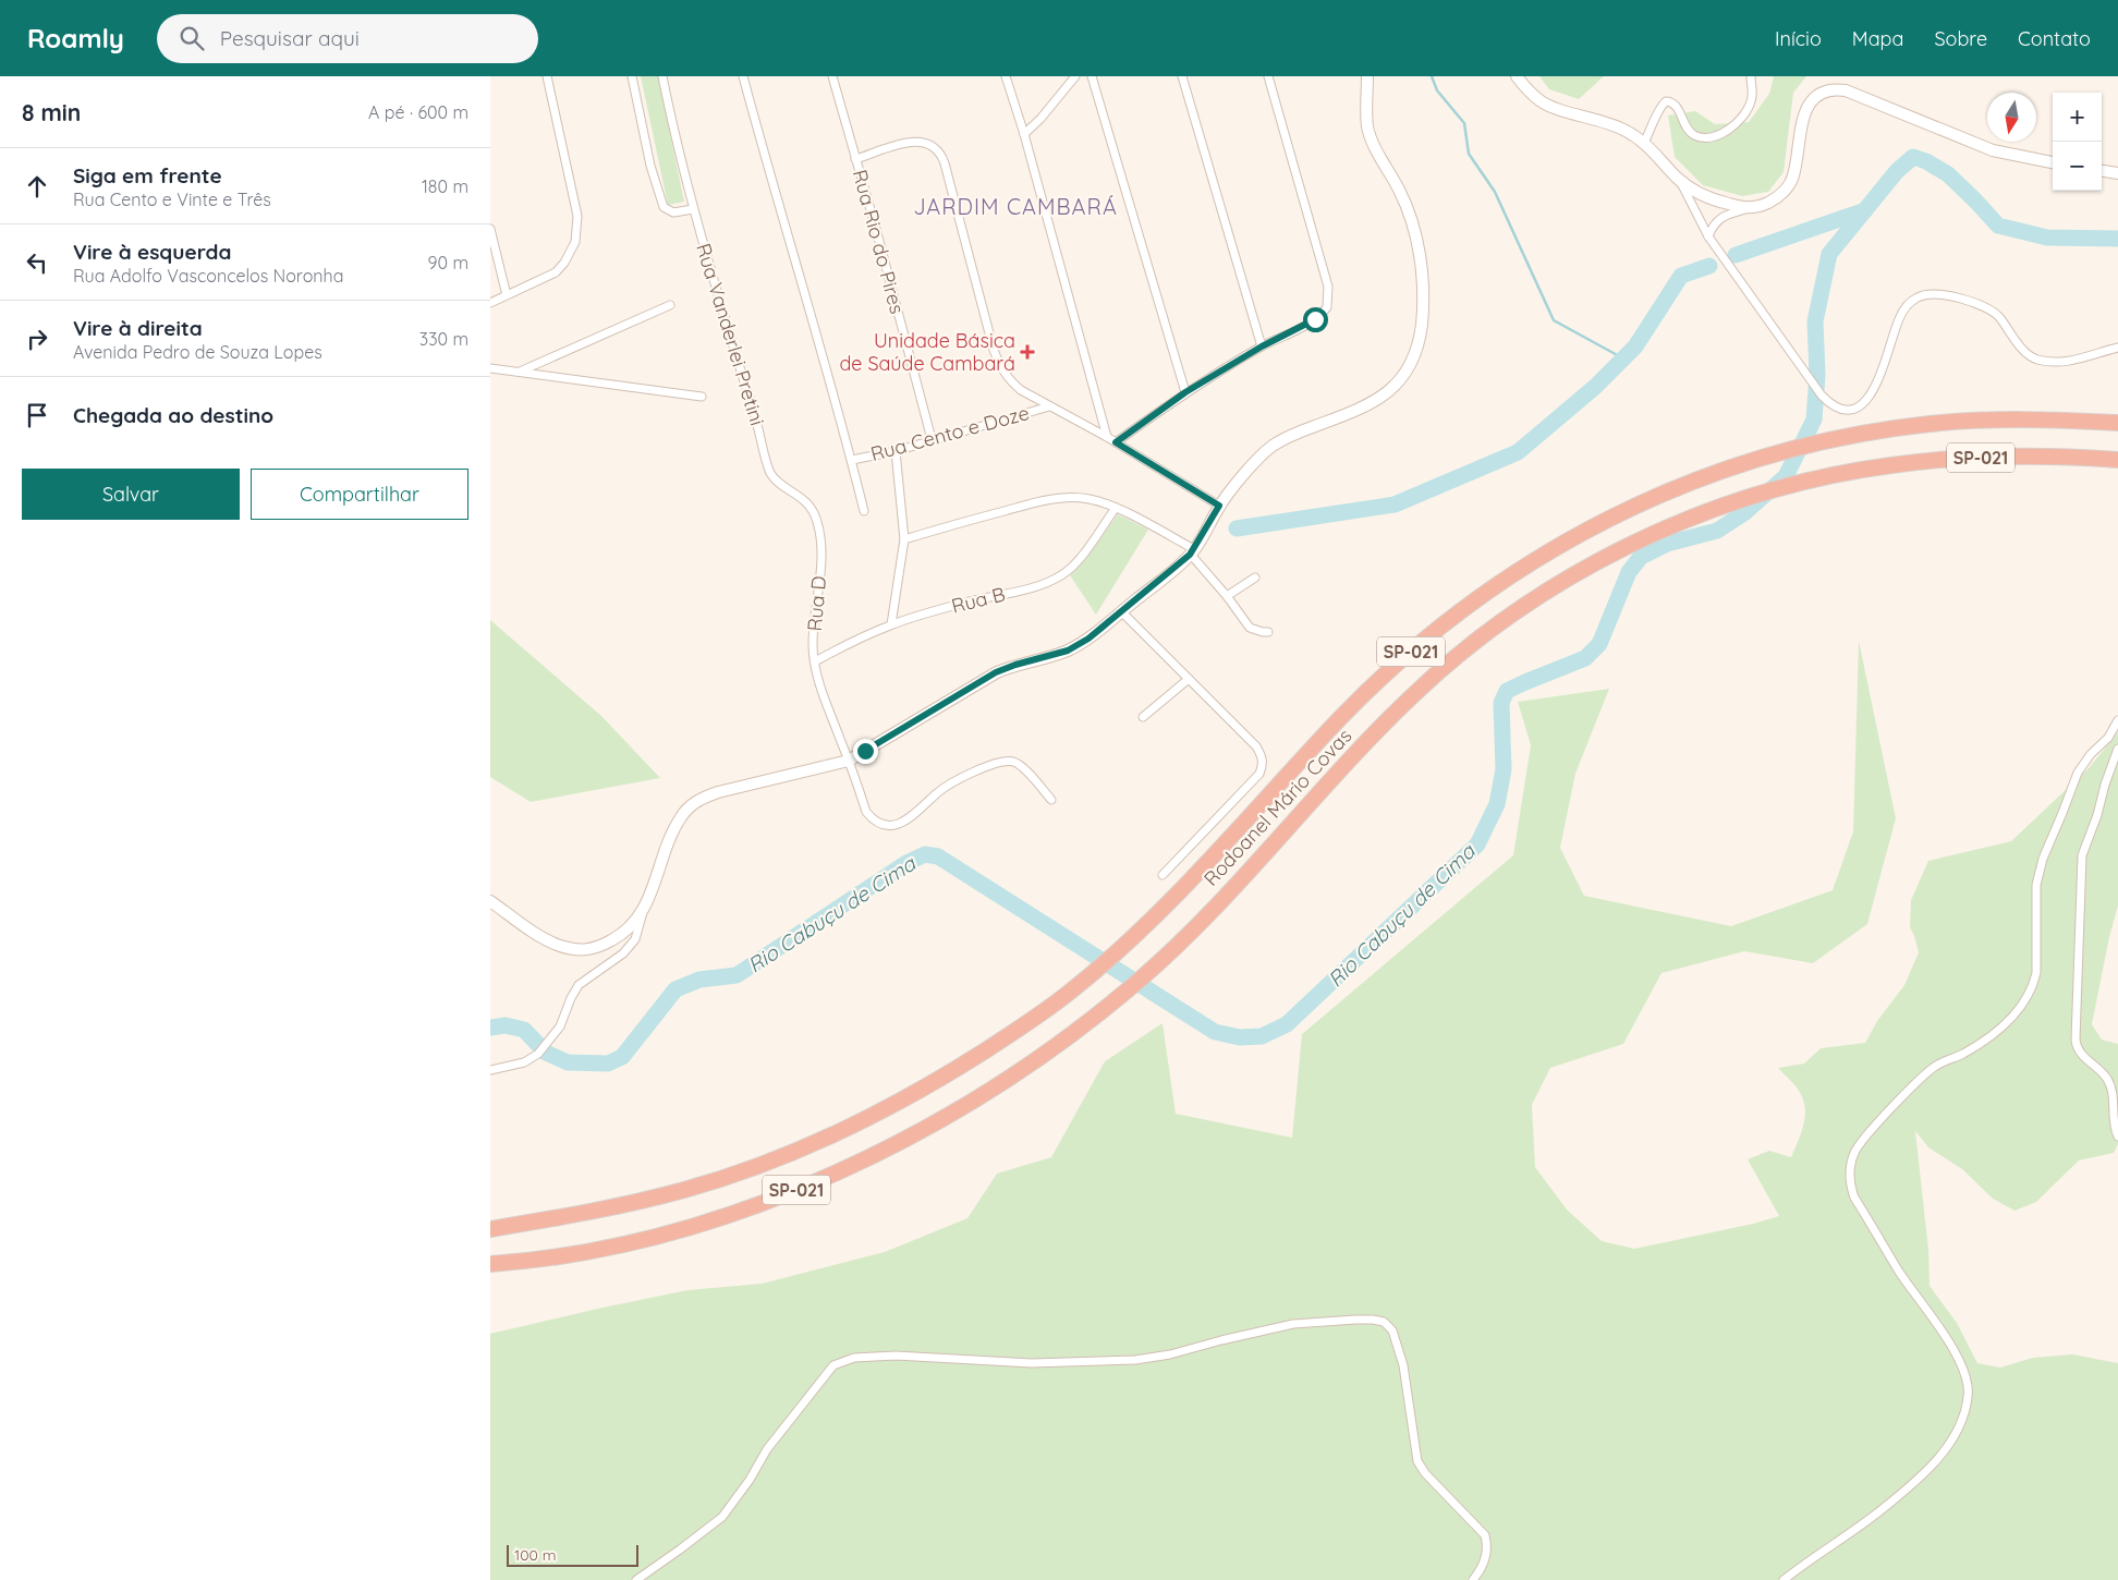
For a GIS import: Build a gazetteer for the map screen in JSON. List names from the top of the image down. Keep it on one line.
{"streets":{"highway":["SP-021","Rodoanel Mário Covas"],"street":["Rua Rio do Pires","Rua Vanderlei Pretini","Rua Cento e Doze","Rua B","Rua D"]},"crossings":[["Rua Rio do Pires","Rua Cento e Doze"],["Rua Vanderlei Pretini","Rua D"],["Rua B","Rua D"]],"districts":["JARDIM CAMBARÁ"],"water":["Rio Cabuçu de Cima"],"places":{"health":["Unidade Básica de Saúde Cambará"]},"scale_bar":"100 m","north":"bottom","page":{"header":"Roamly","search":"Pesquisar aqui","nav":["Início","Mapa","Sobre","Contato"],"heading":["8 min","A pé · 600 m"],"map_buttons":["+","−"],"list":[["Siga em frente","Rua Cento e Vinte e Três","180 m"],["Vire à esquerda","Rua Adolfo Vasconcelos Noronha","90 m"],["Vire à direita","Avenida Pedro de Souza Lopes","330 m"],"Chegada ao destino"],"buttons":["Salvar","Compartilhar"],"scale":"100 m"}}
